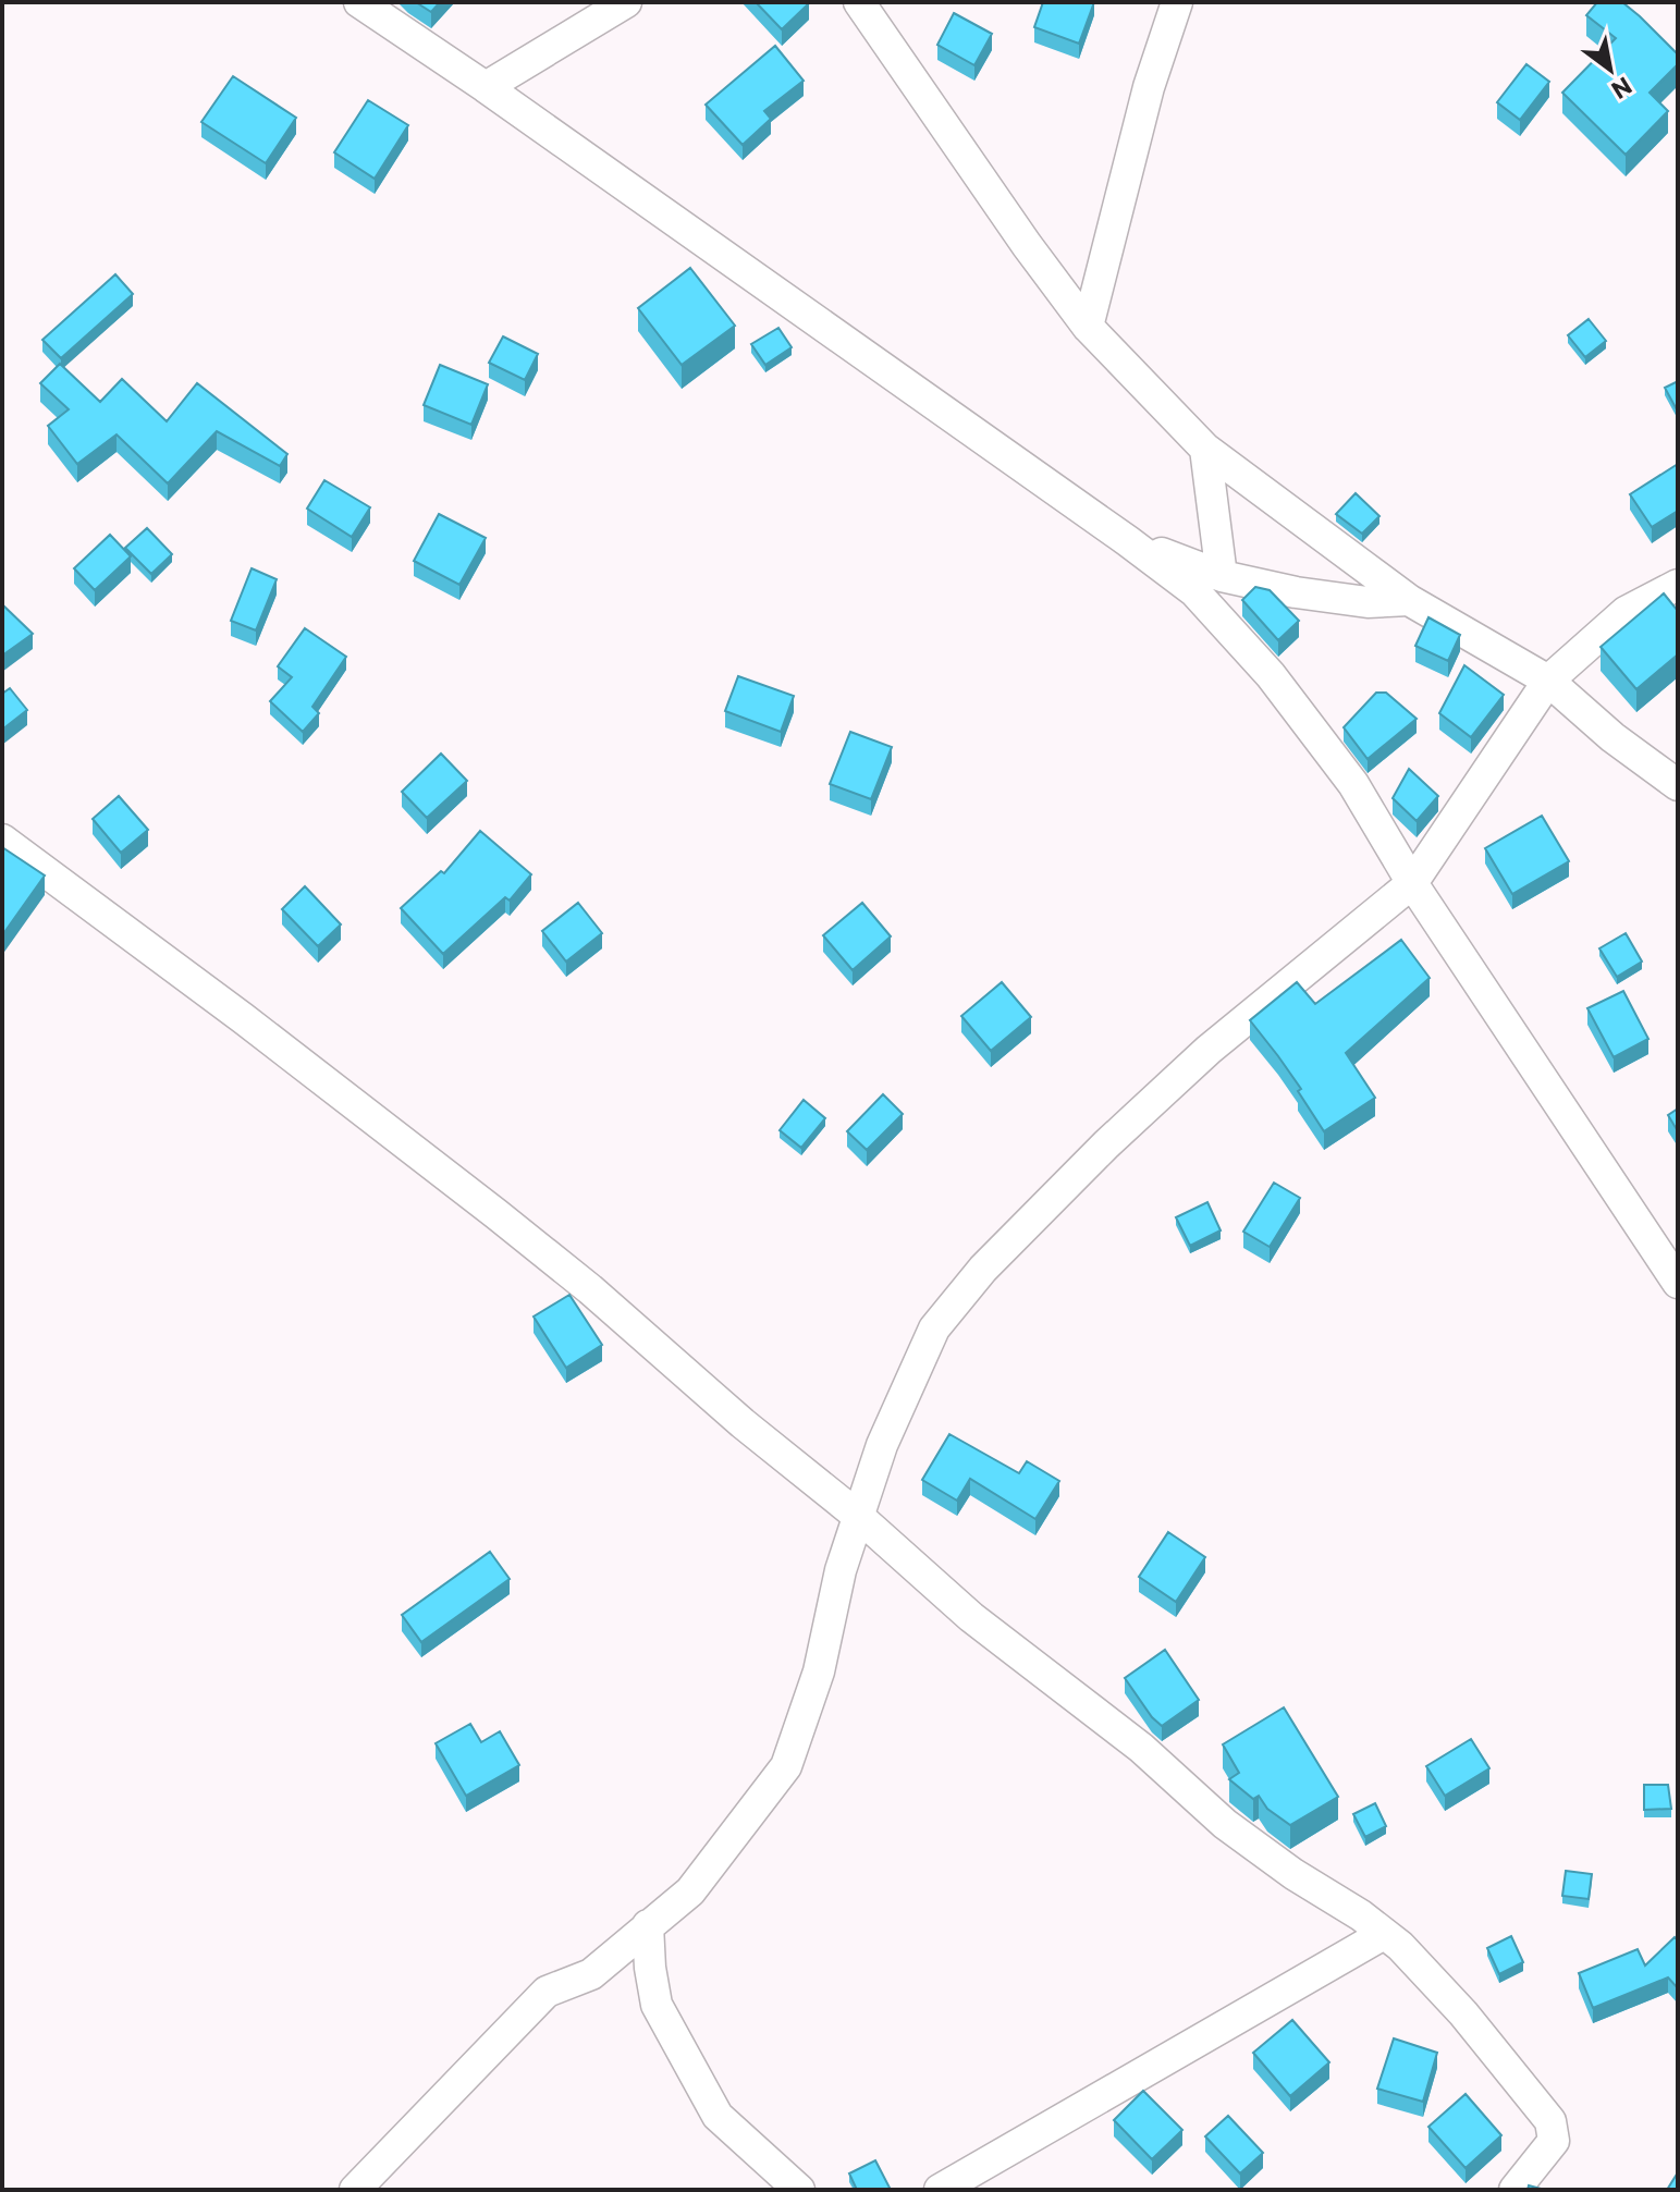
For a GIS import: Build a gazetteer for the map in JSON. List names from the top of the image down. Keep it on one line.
{"north":"bottom right"}
